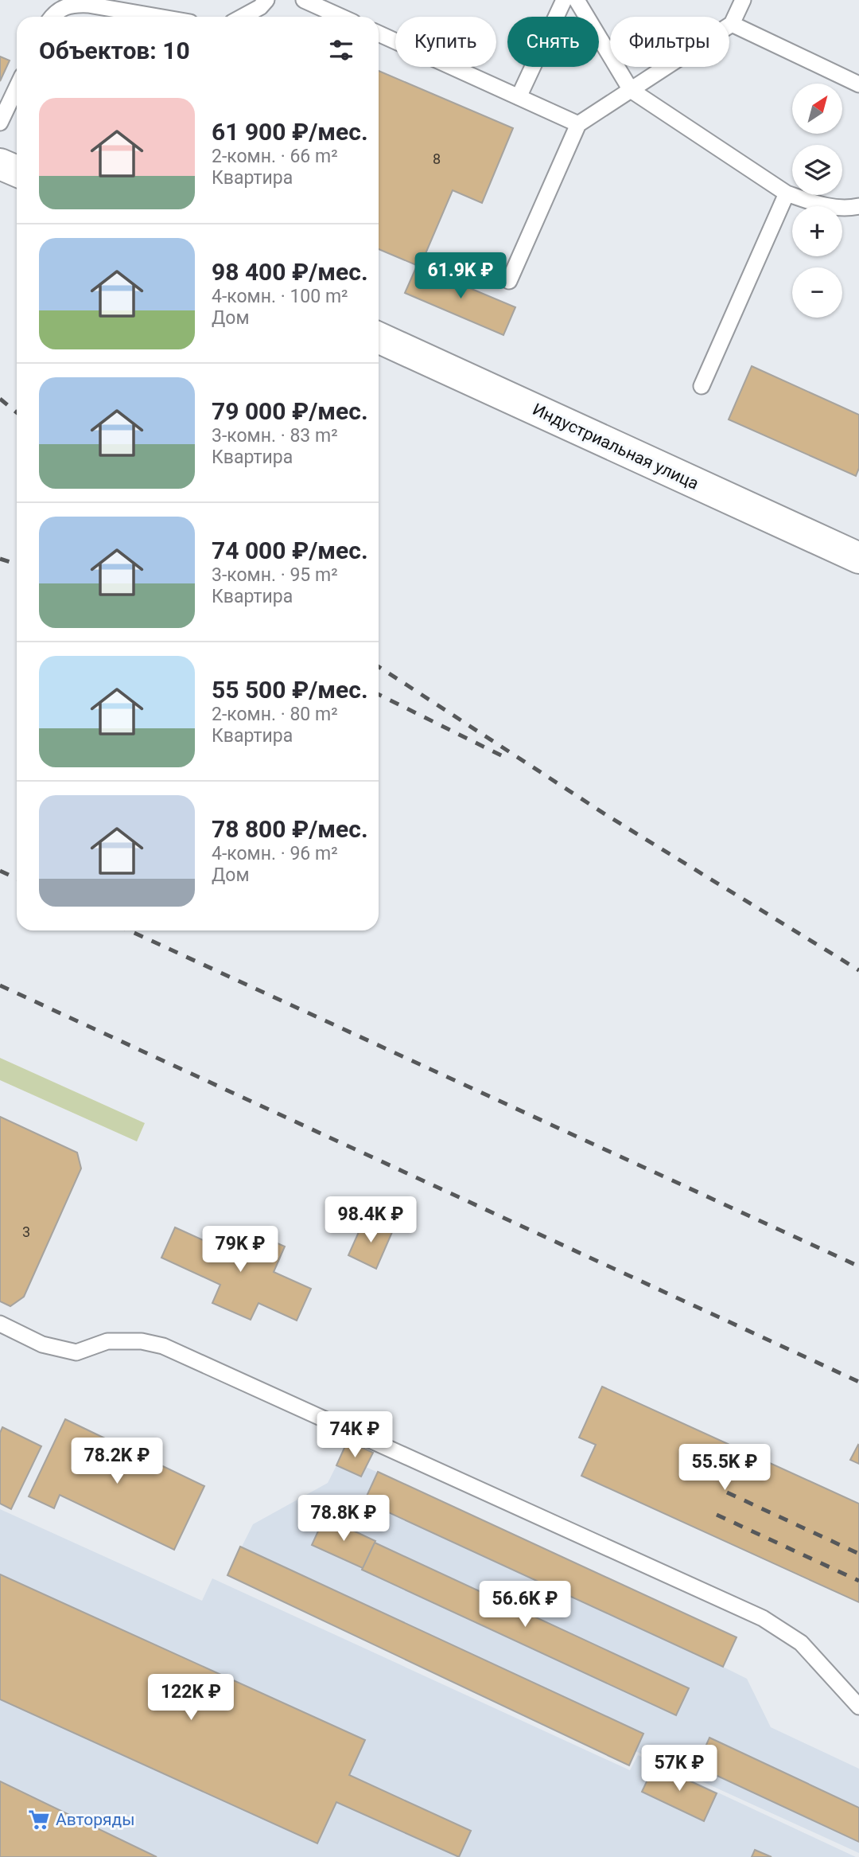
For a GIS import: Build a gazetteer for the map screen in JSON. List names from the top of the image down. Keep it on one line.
{"streets":{"street":["Индустриальная улица"]},"places":{"supermarket":["Авторяды"]},"house_numbers":["8","3"],"north":"top right","page":{"chip":["Купить","Снять","Фильтры"],"heading":"Объектов: 10","map_buttons":["+","−"],"list":[{"name":"61 900 ₽/мес.","note":"2-комн. · 66 m² · Квартира"},{"name":"98 400 ₽/мес.","note":"4-комн. · 100 m² · Дом"},{"name":"79 000 ₽/мес.","note":"3-комн. · 83 m² · Квартира"},{"name":"74 000 ₽/мес.","note":"3-комн. · 95 m² · Квартира"},{"name":"55 500 ₽/мес.","note":"2-комн. · 80 m² · Квартира"},{"name":"78 800 ₽/мес.","note":"4-комн. · 96 m² · Дом"}],"price":["61.9K ₽","98.4K ₽","79K ₽","74K ₽","78.2K ₽","55.5K ₽","78.8K ₽","56.6K ₽","122K ₽","57K ₽"]}}
